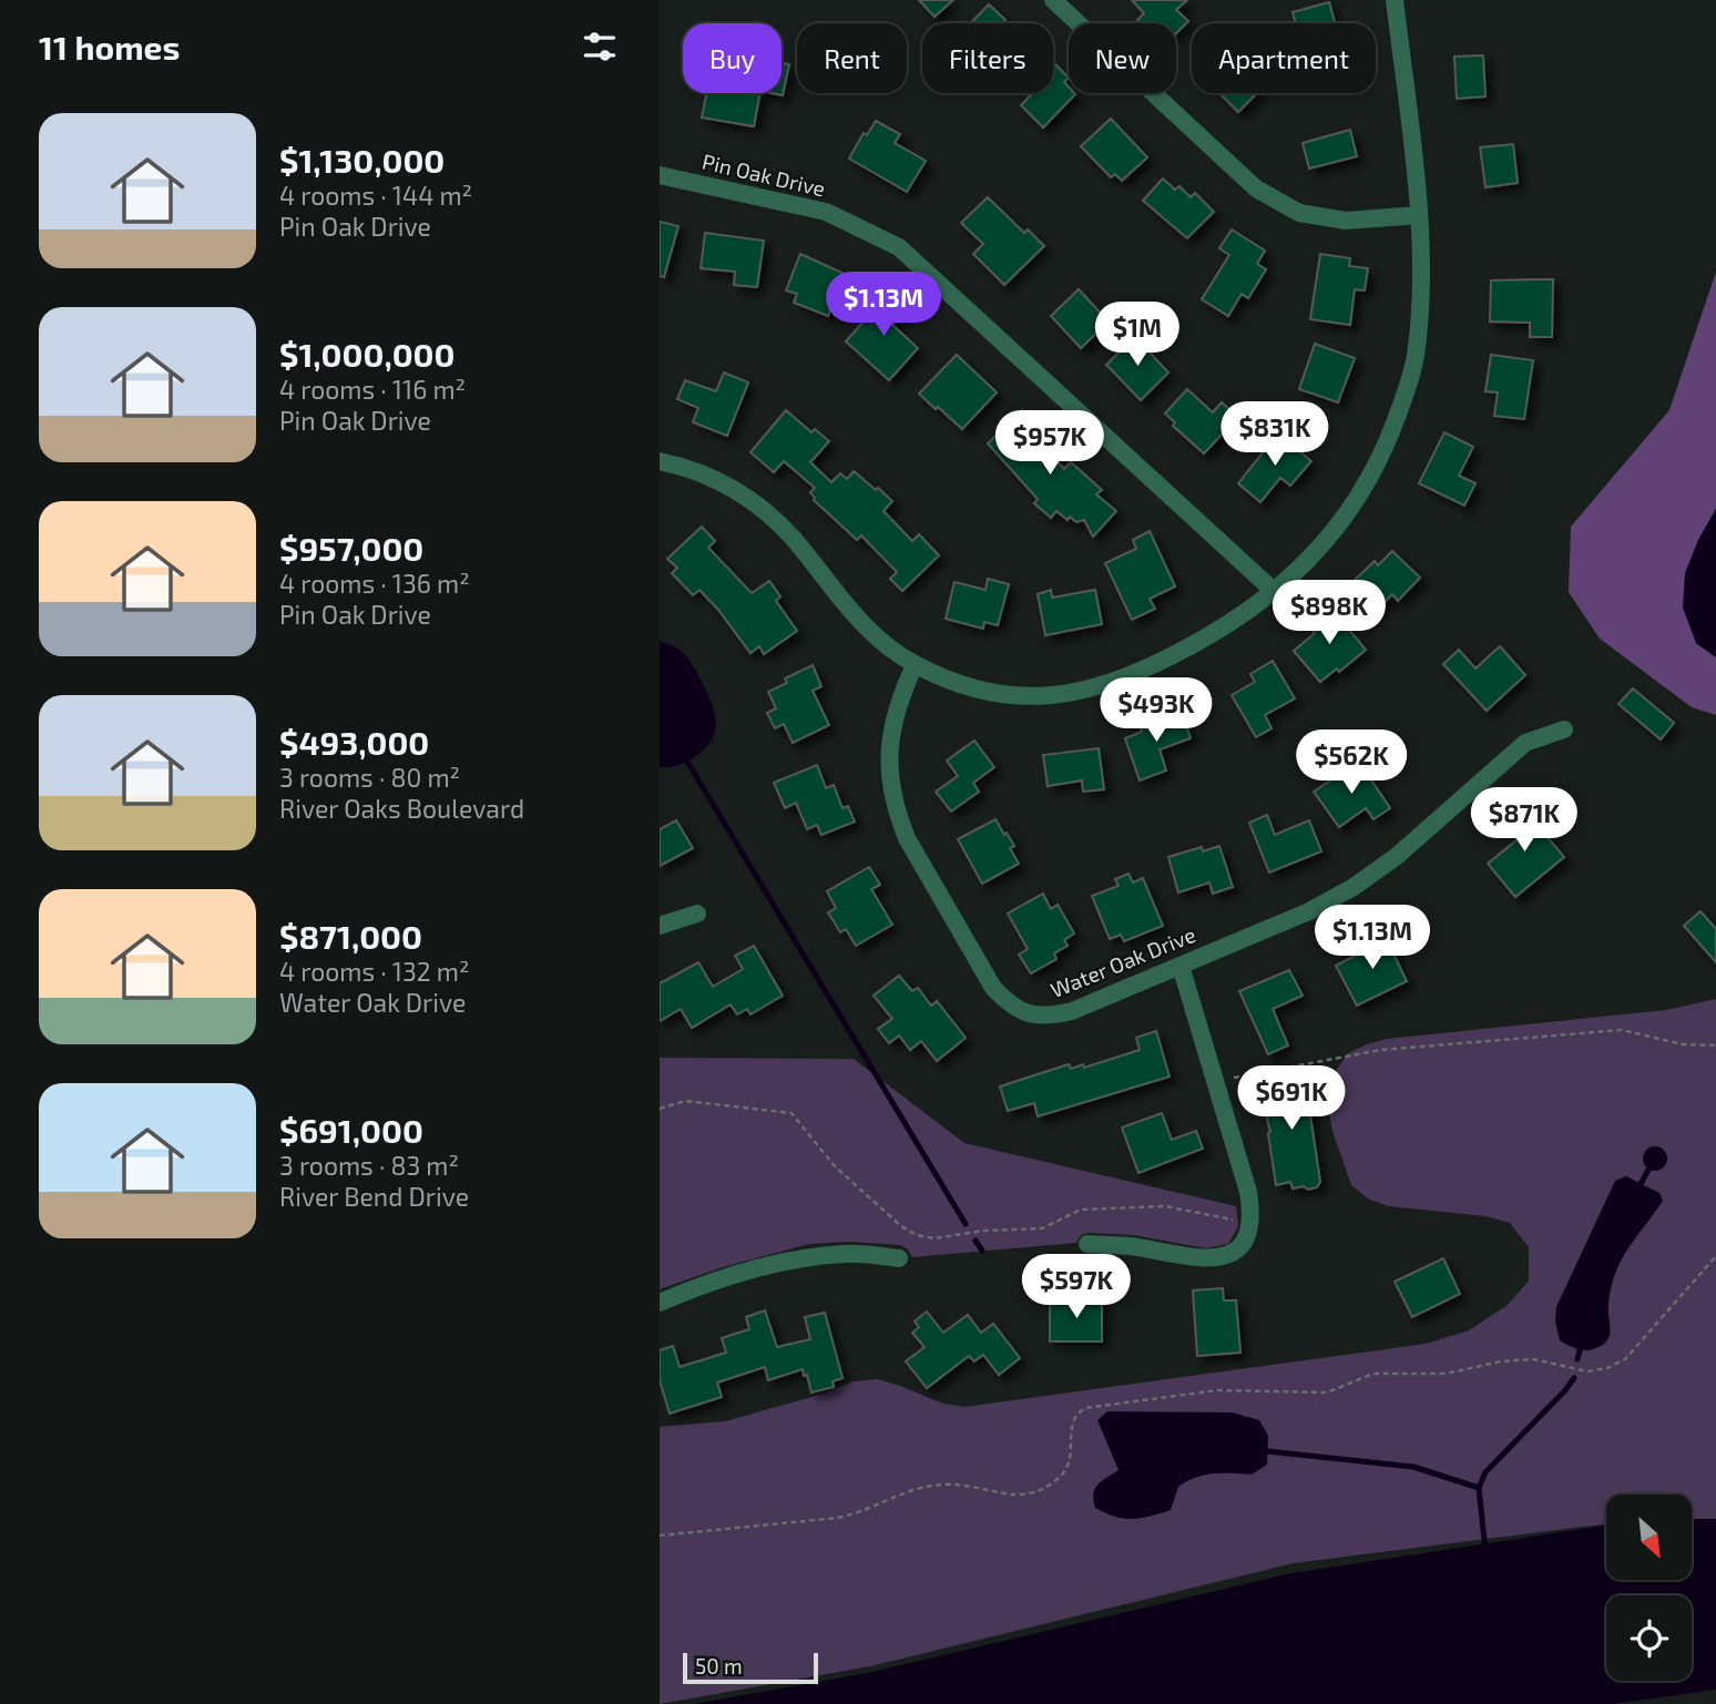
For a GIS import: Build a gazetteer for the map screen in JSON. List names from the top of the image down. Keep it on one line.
{"streets":{"street":["Pin Oak Drive","Water Oak Drive"]},"scale_bar":"50 m","north":"bottom right","page":{"heading":"11 homes","chip":["Buy","Rent","Filters","New","Apartment"],"list":[{"name":"$1,130,000","note":"4 rooms · 144 m² · Pin Oak Drive"},{"name":"$1,000,000","note":"4 rooms · 116 m² · Pin Oak Drive"},{"name":"$957,000","note":"4 rooms · 136 m² · Pin Oak Drive"},{"name":"$493,000","note":"3 rooms · 80 m² · River Oaks Boulevard"},{"name":"$871,000","note":"4 rooms · 132 m² · Water Oak Drive"},{"name":"$691,000","note":"3 rooms · 83 m² · River Bend Drive"}],"price":["$1.13M","$1M","$831K","$957K","$898K","$493K","$562K","$871K","$1.13M","$691K","$597K"],"scale":"50 m"}}
